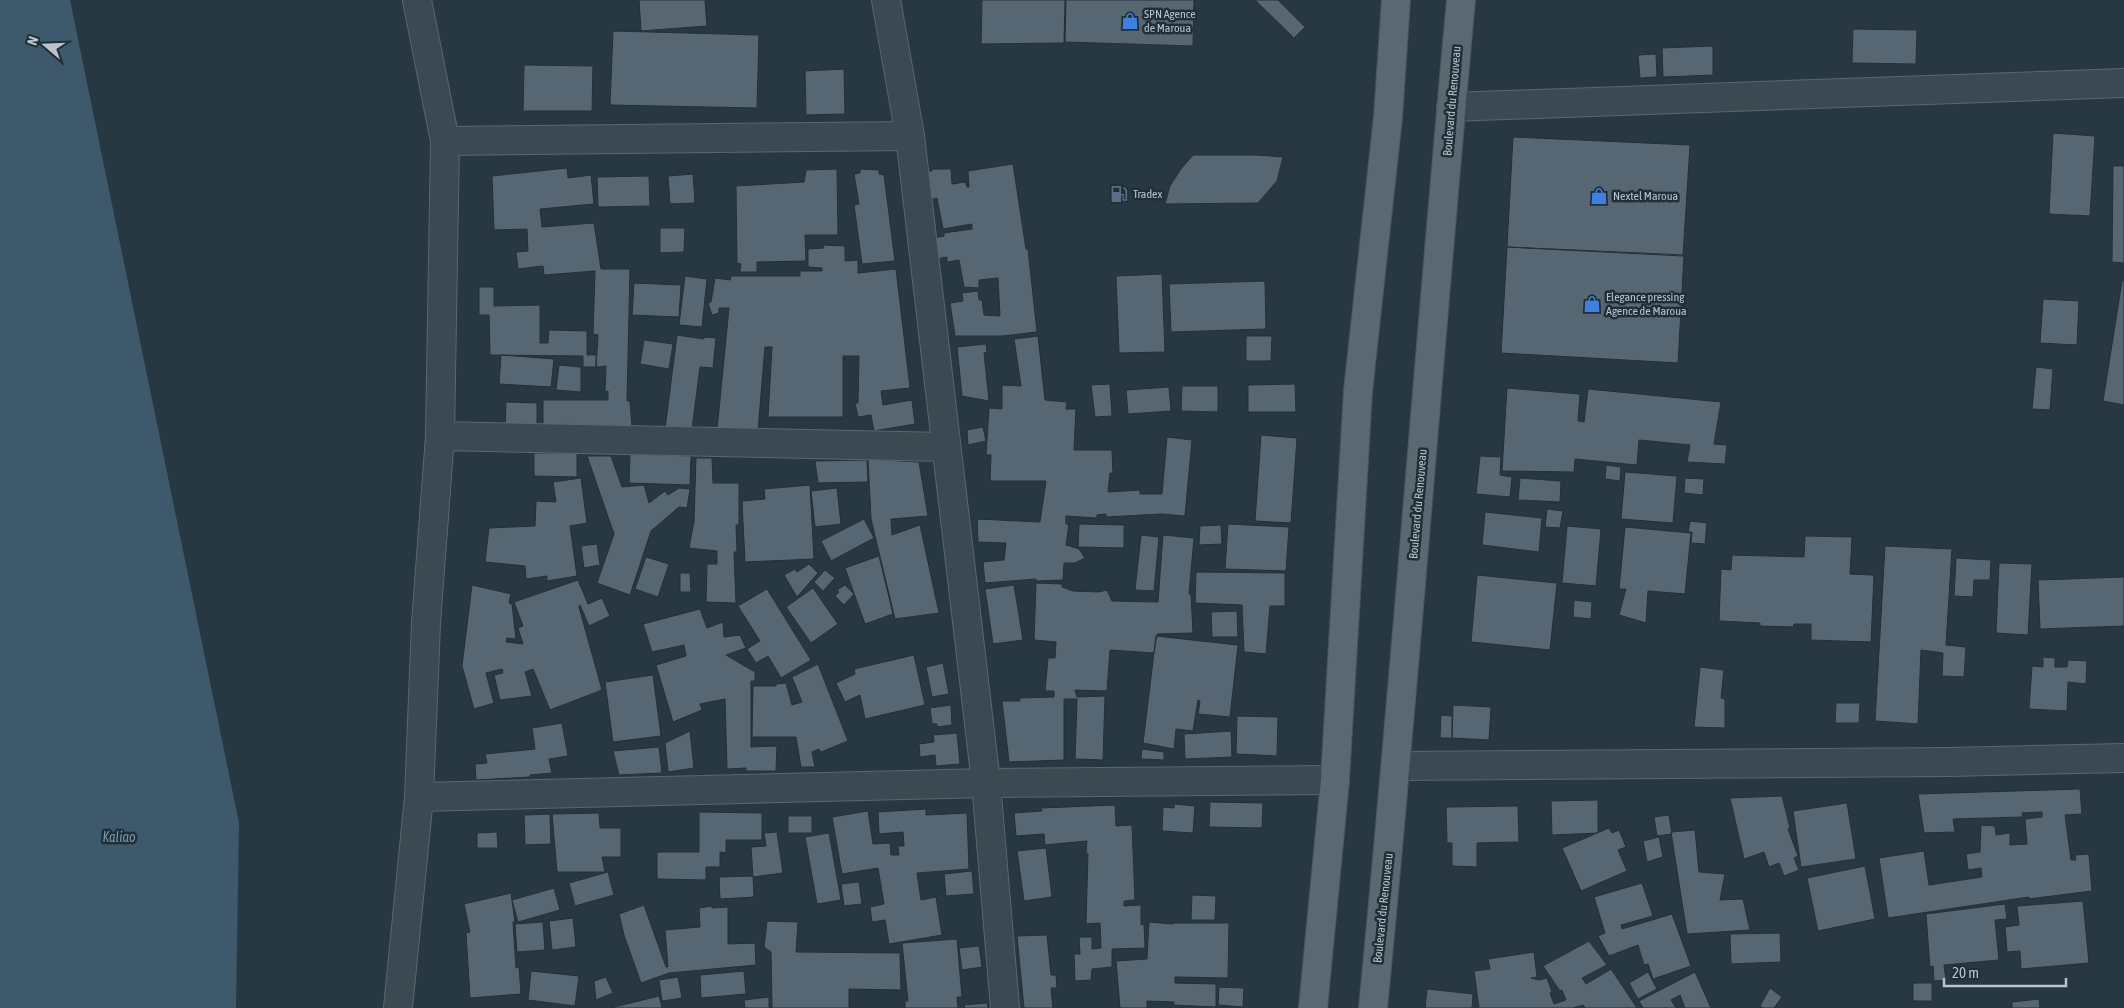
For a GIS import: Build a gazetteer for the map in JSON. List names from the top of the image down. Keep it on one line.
{"streets":{"main road":["Boulevard du Renouveau"]},"water":["Kaliao"],"places":{"shop":["SPN Agence de Maroua","Nextel Maroua","Elegance pressing Agence de Maroua"],"fuel station":["Tradex"]},"scale_bar":"20 m","north":"left"}
